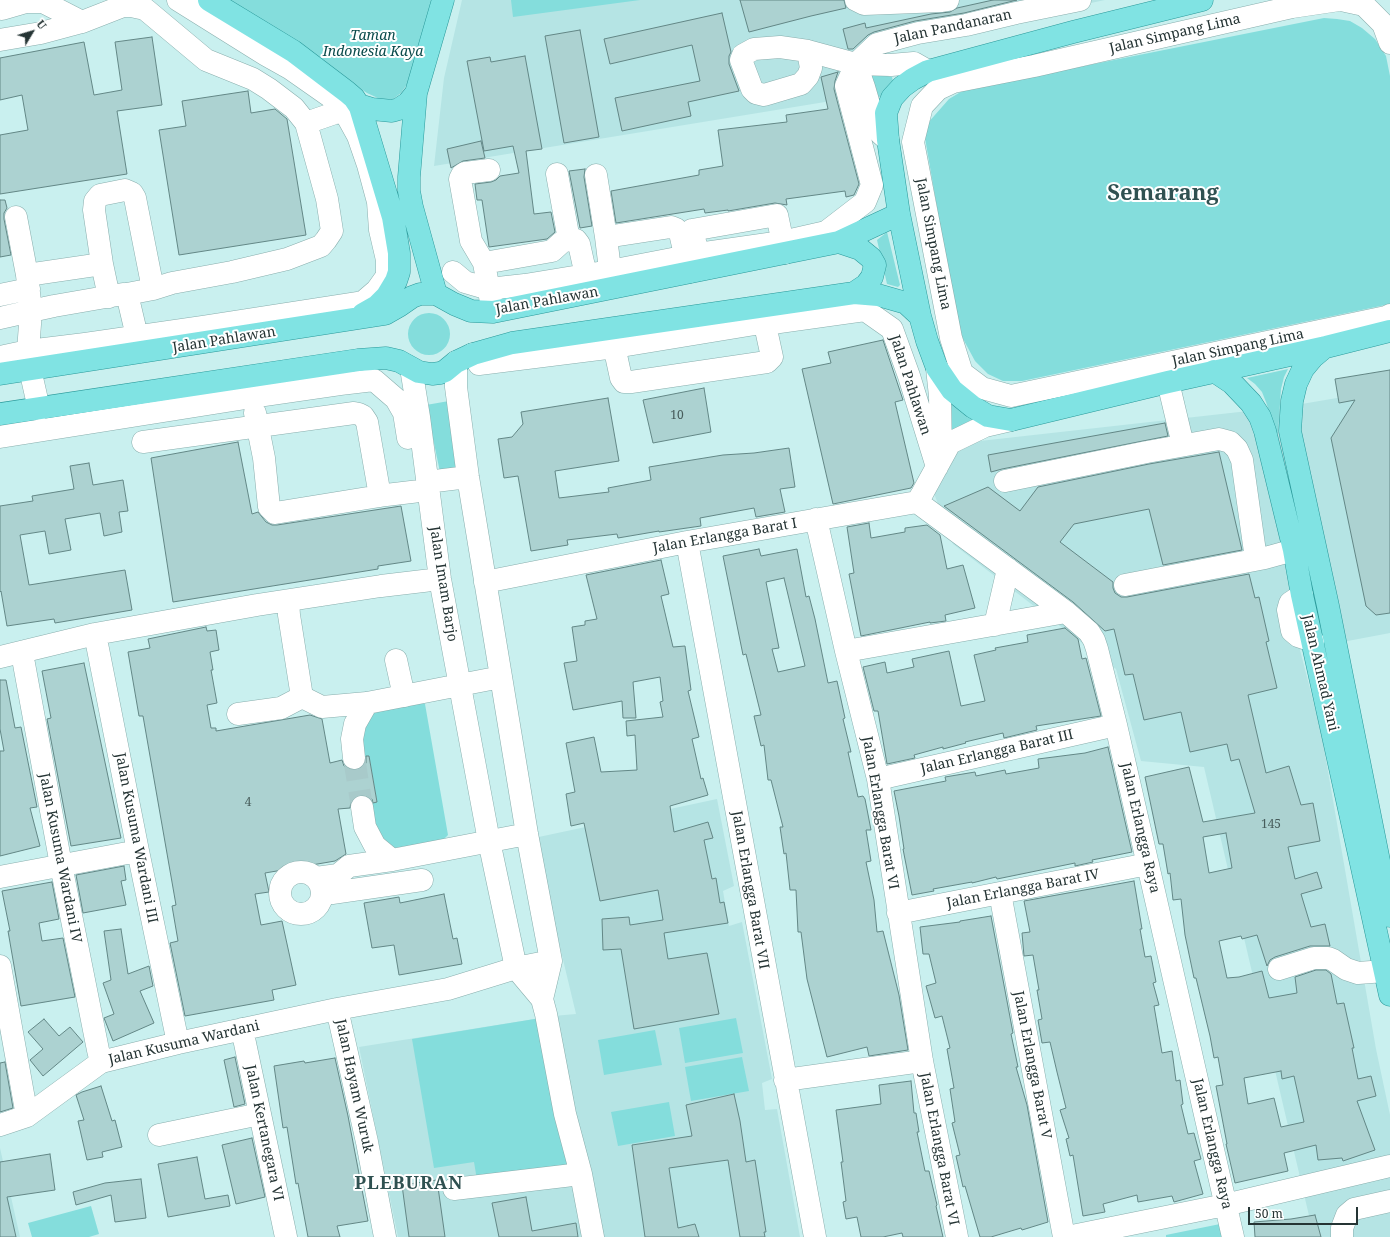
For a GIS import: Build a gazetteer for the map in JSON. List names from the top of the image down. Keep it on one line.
{"streets":{"main road":["Jalan Simpang Lima","Jalan Pahlawan","Jalan Ahmad Yani"],"street":["Jalan Pandanaran","Jalan Erlangga Barat I","Jalan Imam Barjo","Jalan Erlangga Barat III","Jalan Erlangga Barat VI","Jalan Erlangga Raya","Jalan Kusuma Wardani III","Jalan Kusuma Wardani IV","Jalan Erlangga Barat IV","Jalan Erlangga Barat VII","Jalan Kusuma Wardani","Jalan Erlangga Barat V","Jalan Hayam Wuruk","Jalan Kertanegara VI"]},"crossings":[["Jalan Pandanaran","Jalan Pahlawan"],["Jalan Simpang Lima","Jalan Pahlawan"],["Jalan Simpang Lima","Jalan Ahmad Yani"],["Jalan Pahlawan","Jalan Imam Barjo"],["Jalan Erlangga Barat I","Jalan Erlangga Barat VI"],["Jalan Erlangga Barat I","Jalan Erlangga Raya"],["Jalan Erlangga Barat I","Jalan Erlangga Barat VII"],["Jalan Imam Barjo","Jalan Hayam Wuruk"],["Jalan Erlangga Barat III","Jalan Erlangga Barat VI"],["Jalan Erlangga Barat III","Jalan Erlangga Raya"],["Jalan Erlangga Barat VI","Jalan Erlangga Barat IV"],["Jalan Erlangga Barat VI","Jalan Erlangga Barat VII"],["Jalan Erlangga Raya","Jalan Erlangga Barat IV"],["Jalan Kusuma Wardani III","Jalan Kusuma Wardani"],["Jalan Kusuma Wardani IV","Jalan Kusuma Wardani"],["Jalan Erlangga Barat IV","Jalan Erlangga Barat V"],["Jalan Kusuma Wardani","Jalan Hayam Wuruk"],["Jalan Kusuma Wardani","Jalan Kertanegara VI"]],"districts":["Semarang","PLEBURAN"],"parks":["Taman Indonesia Kaya"],"house_numbers":["10","4","145"],"scale_bar":"50 m","north":"top right"}
